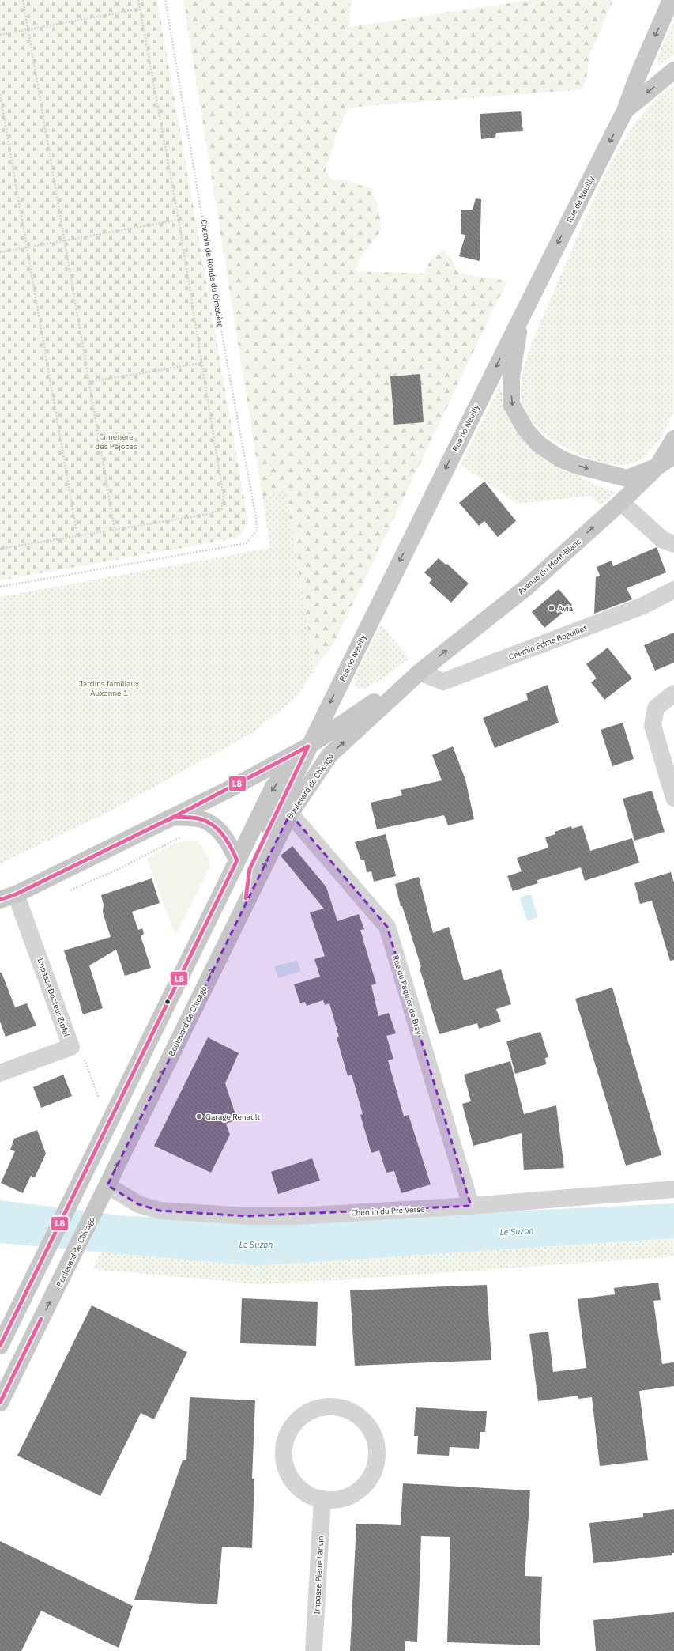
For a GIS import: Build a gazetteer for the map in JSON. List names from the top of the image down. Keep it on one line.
{"streets":{"main road":["Rue de Neuilly","Avenue du Mont-Blanc","Boulevard de Chicago"],"street":["Chemin Edme Beguillet","Rue du Paquier de Bray","Impasse Docteur Zipfel","Chemin du Pré Verse","Impasse Pierre Lanvin"],"path":["Chemin de Ronde du Cimetière"]},"crossings":[["Avenue du Mont-Blanc","Chemin Edme Beguillet"],["Avenue du Mont-Blanc","Boulevard de Chicago"],["Chemin Edme Beguillet","Boulevard de Chicago"],["Boulevard de Chicago","Rue du Paquier de Bray"],["Boulevard de Chicago","Chemin du Pré Verse"],["Rue du Paquier de Bray","Chemin du Pré Verse"]],"one_way":["Rue de Neuilly","Avenue du Mont-Blanc"],"water":["Le Suzon"],"parks":["Cimetière des Péjoces","Jardins familiaux Auxonne 1"],"places":["Avia","Garage Renault"],"lines":["transit line L8"]}
